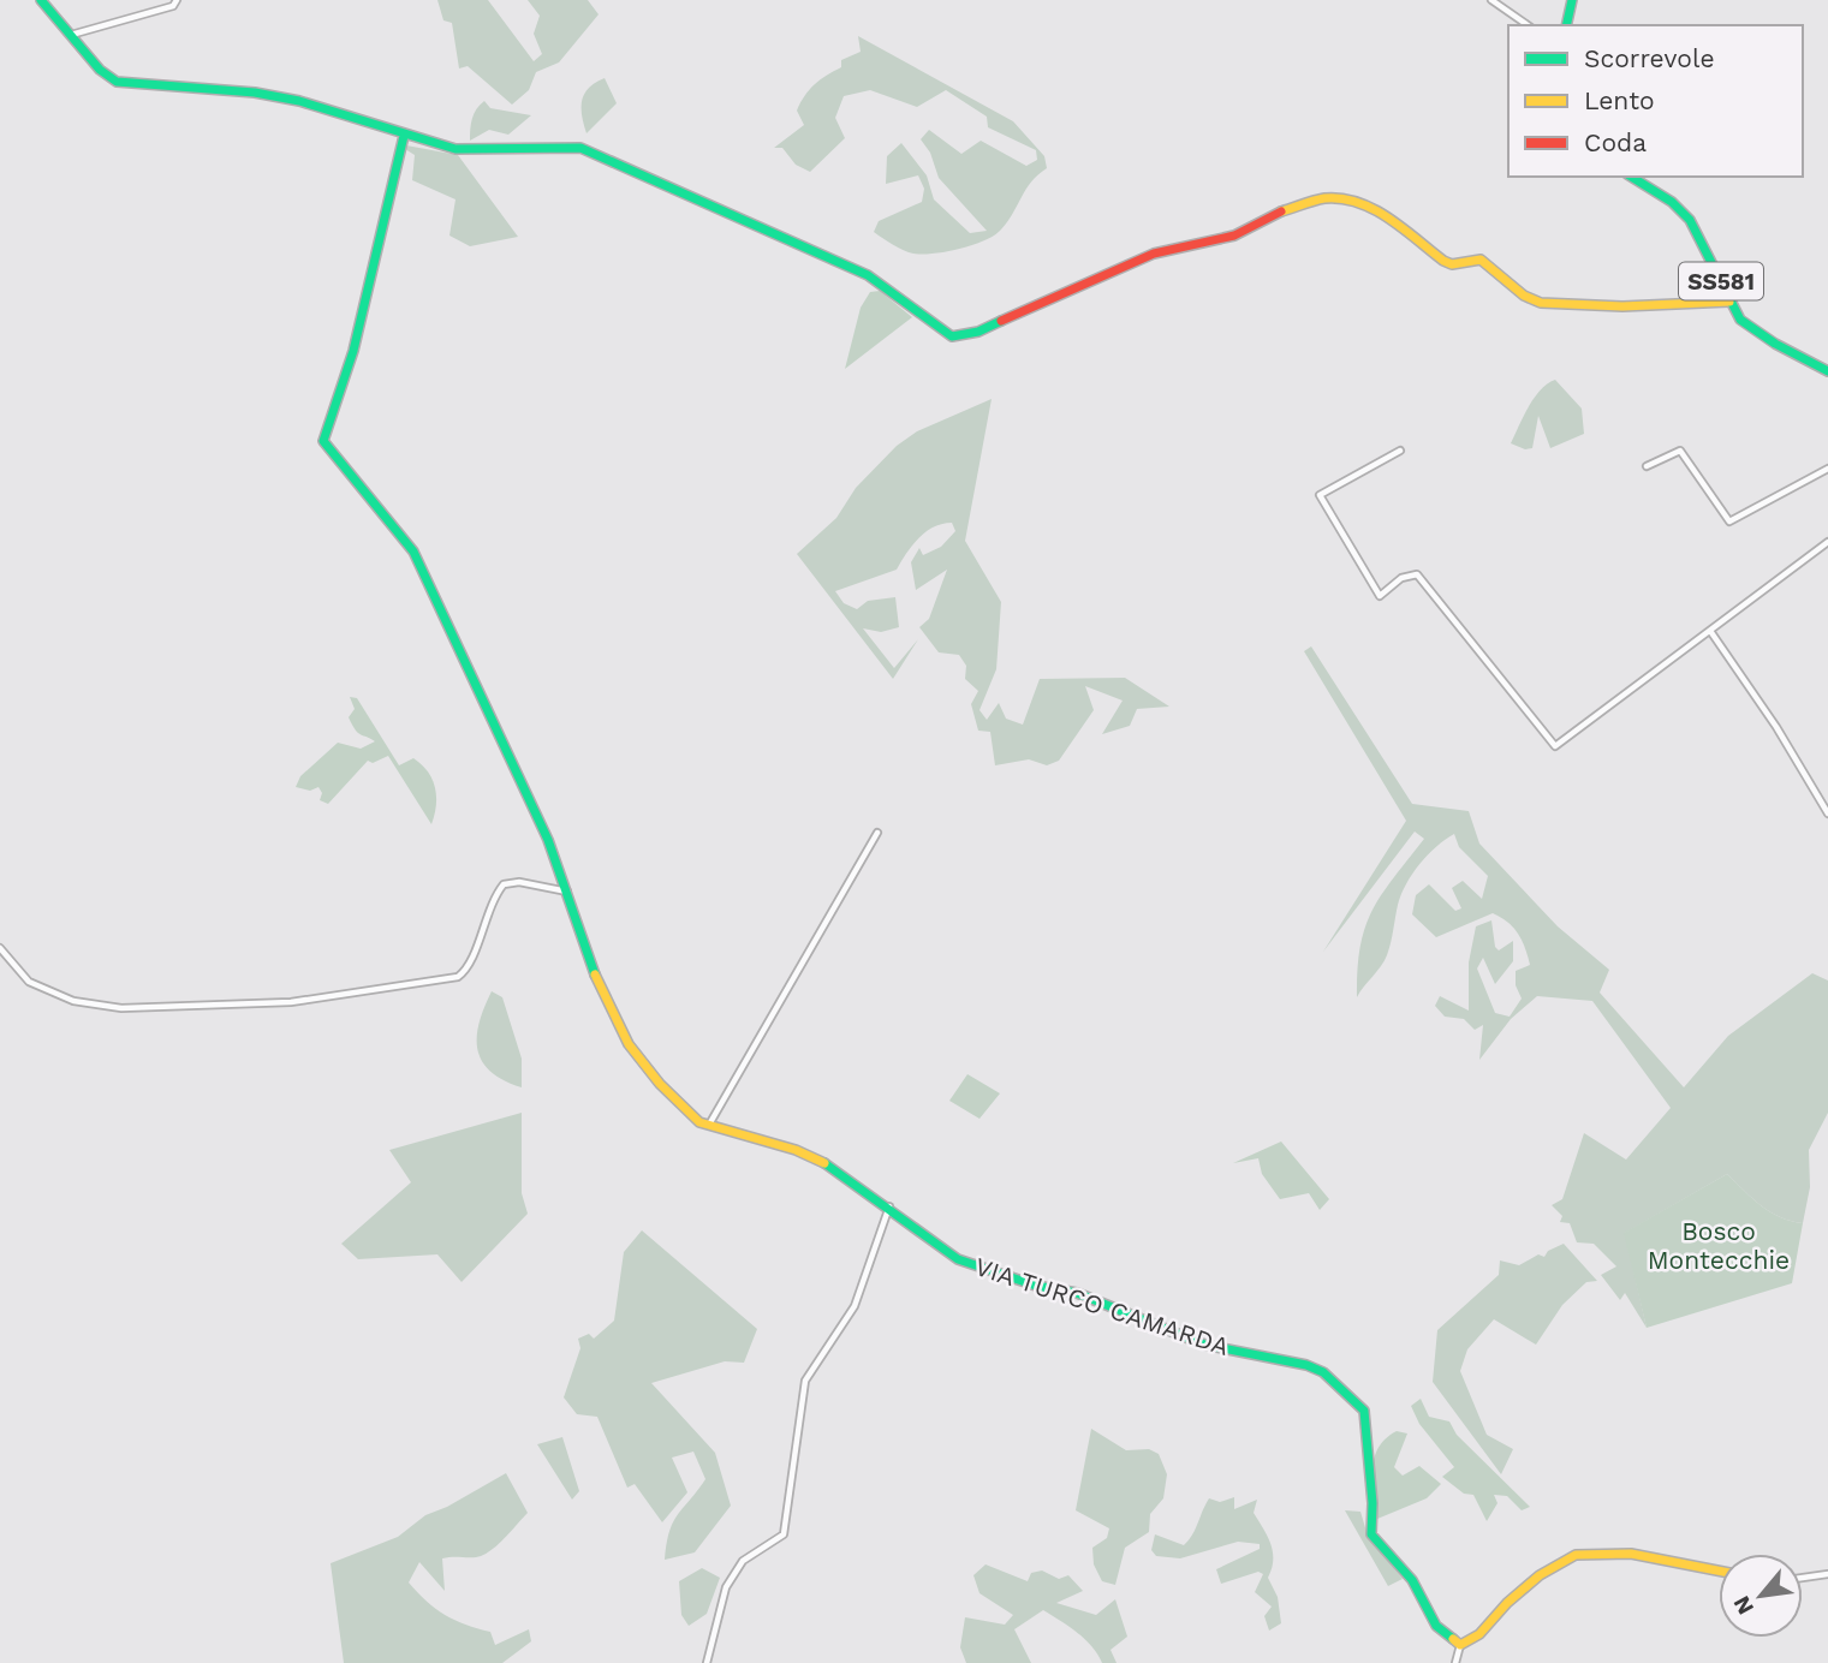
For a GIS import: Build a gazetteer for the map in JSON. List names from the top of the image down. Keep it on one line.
{"streets":{"street":["SS581","VIA TURCO CAMARDA"]},"parks":["Bosco Montecchie"],"legend":["Scorrevole","Lento","Coda"],"north":"bottom left"}
